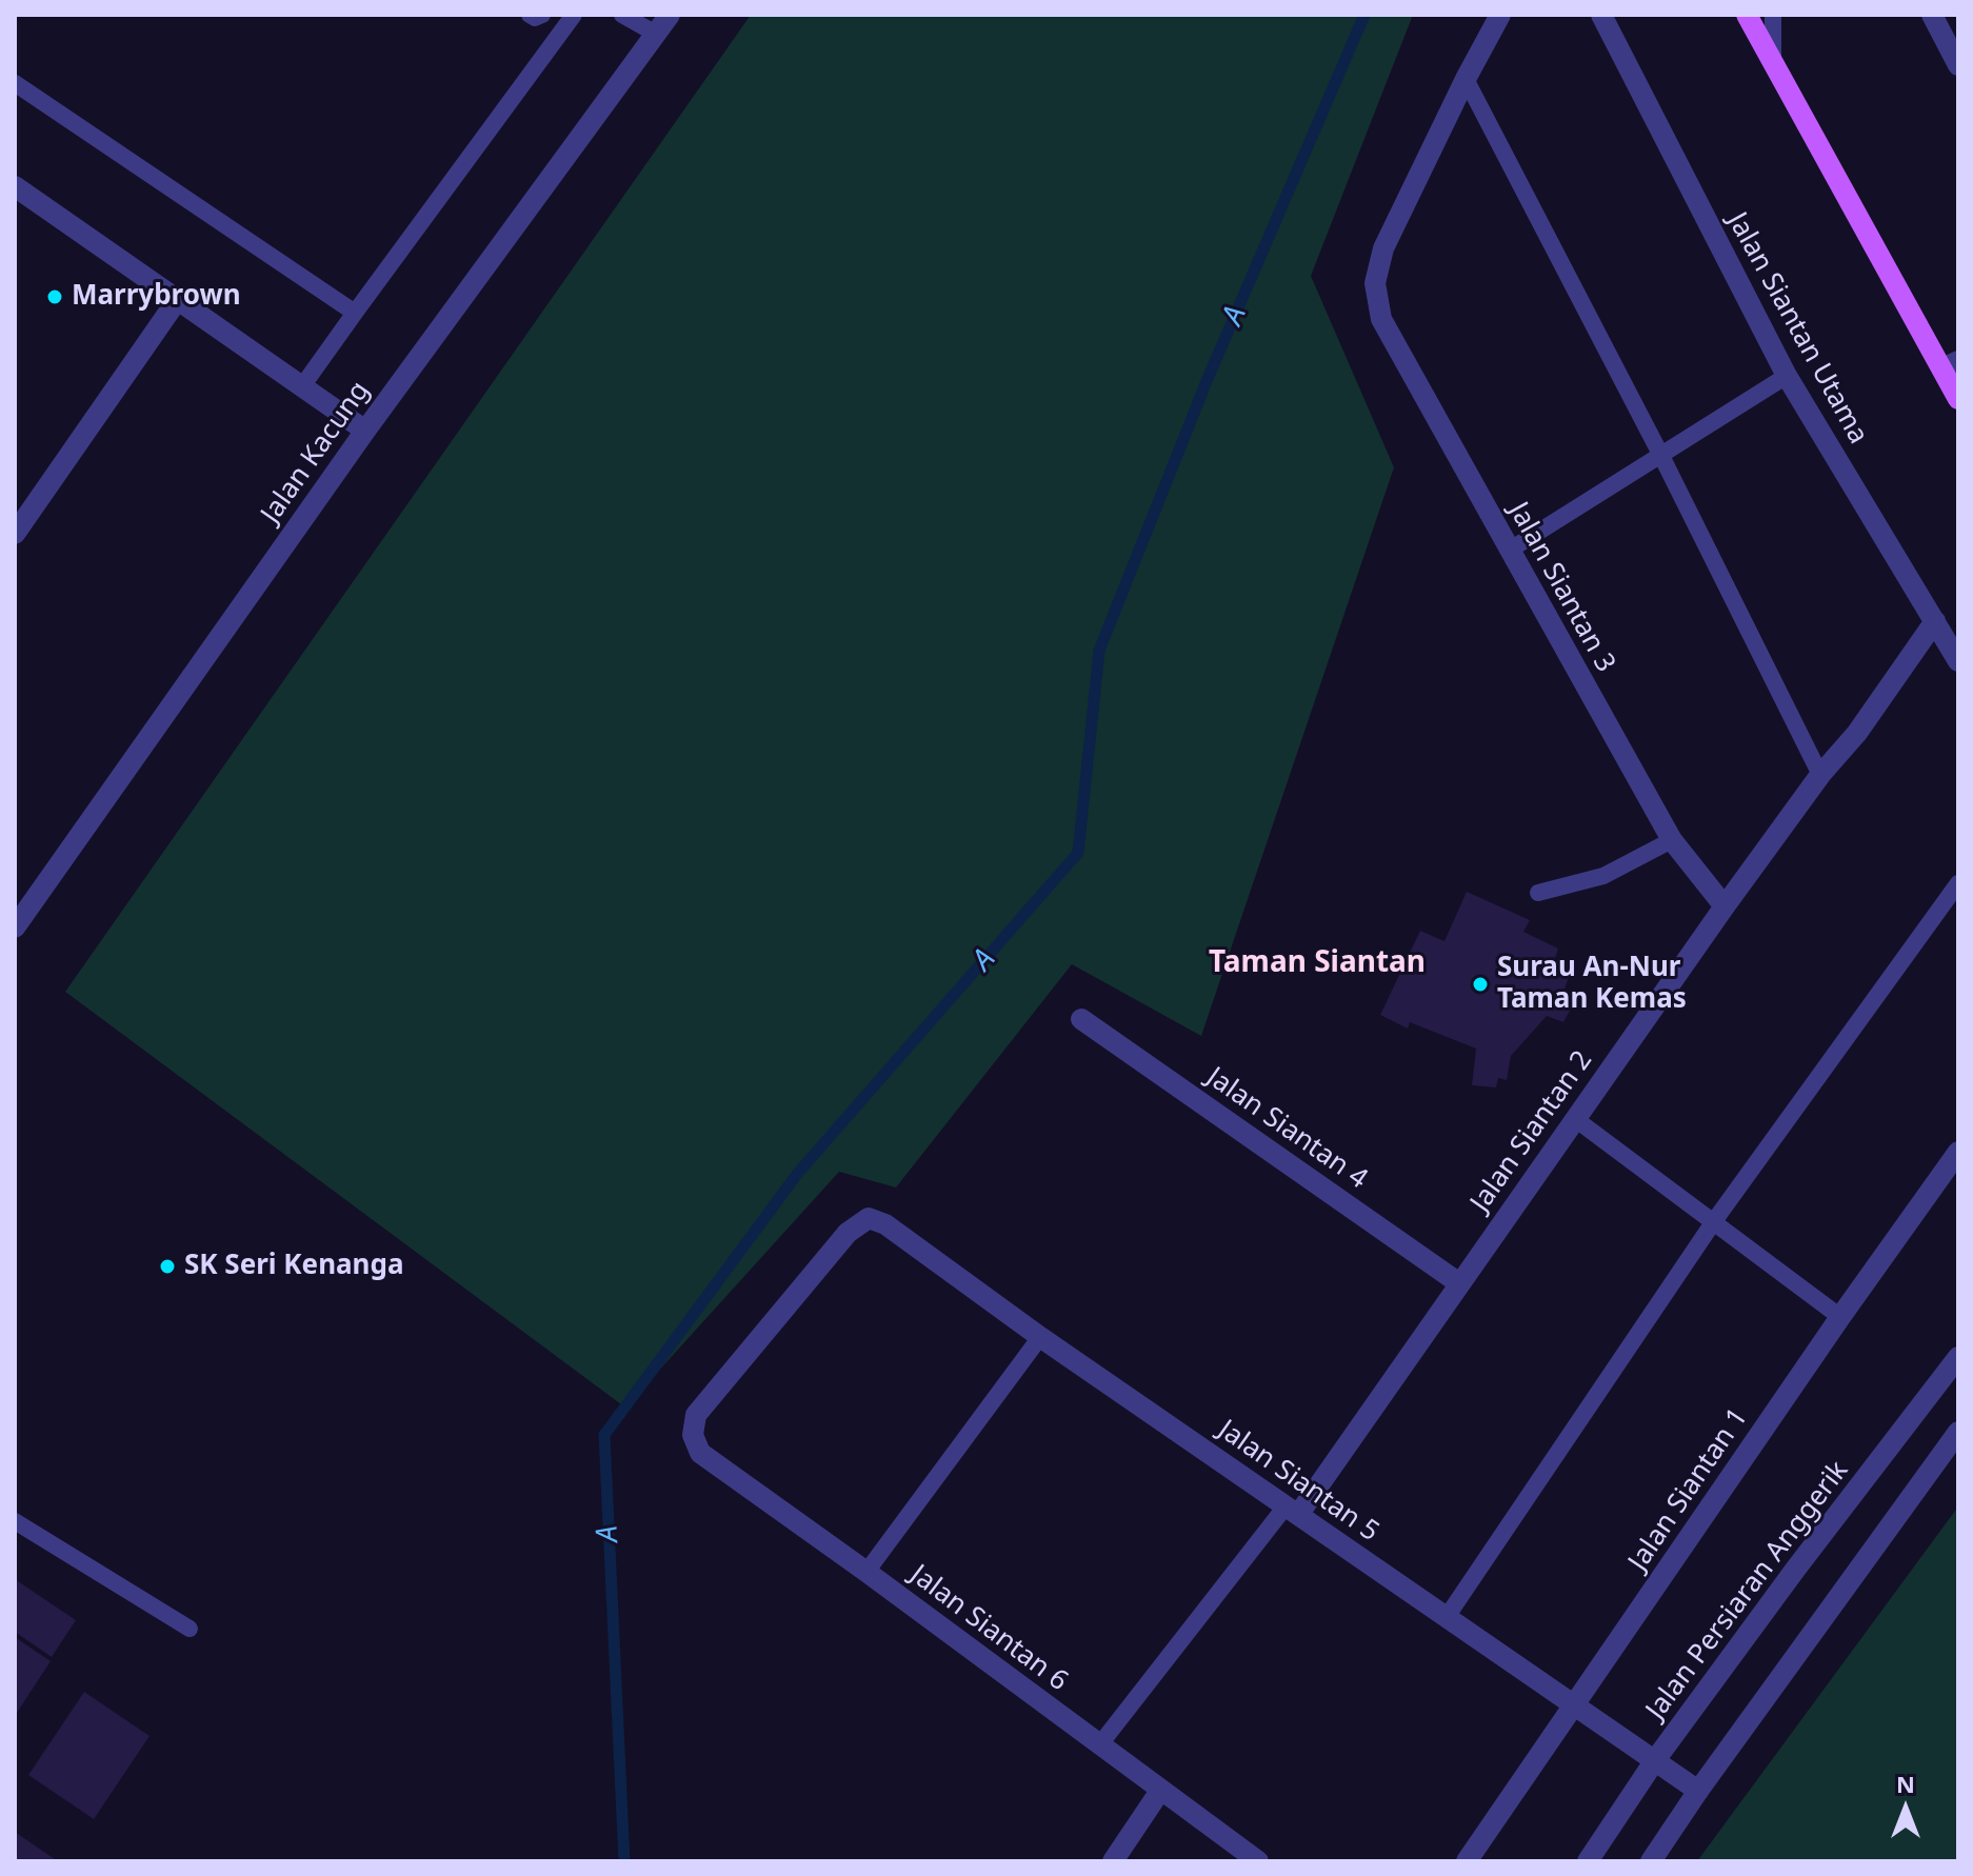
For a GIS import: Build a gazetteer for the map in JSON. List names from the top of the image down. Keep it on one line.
{"streets":{"street":["Jalan Siantan Utama","Jalan Kacung","Jalan Siantan 3","Jalan Siantan 4","Jalan Siantan 2","Jalan Siantan 5","Jalan Siantan 1","Jalan Persiaran Anggerik","Jalan Siantan 6"]},"crossings":[["Jalan Siantan Utama","Jalan Siantan 2"],["Jalan Siantan 3","Jalan Siantan 2"],["Jalan Siantan 4","Jalan Siantan 2"],["Jalan Siantan 2","Jalan Siantan 5"],["Jalan Siantan 5","Jalan Siantan 1"],["Jalan Siantan 5","Jalan Persiaran Anggerik"],["Jalan Siantan 5","Jalan Siantan 6"]],"districts":["Taman Siantan"],"water":["A"],"places":["Marrybrown","Surau An-Nur Taman Kemas","SK Seri Kenanga"],"north":"top"}
